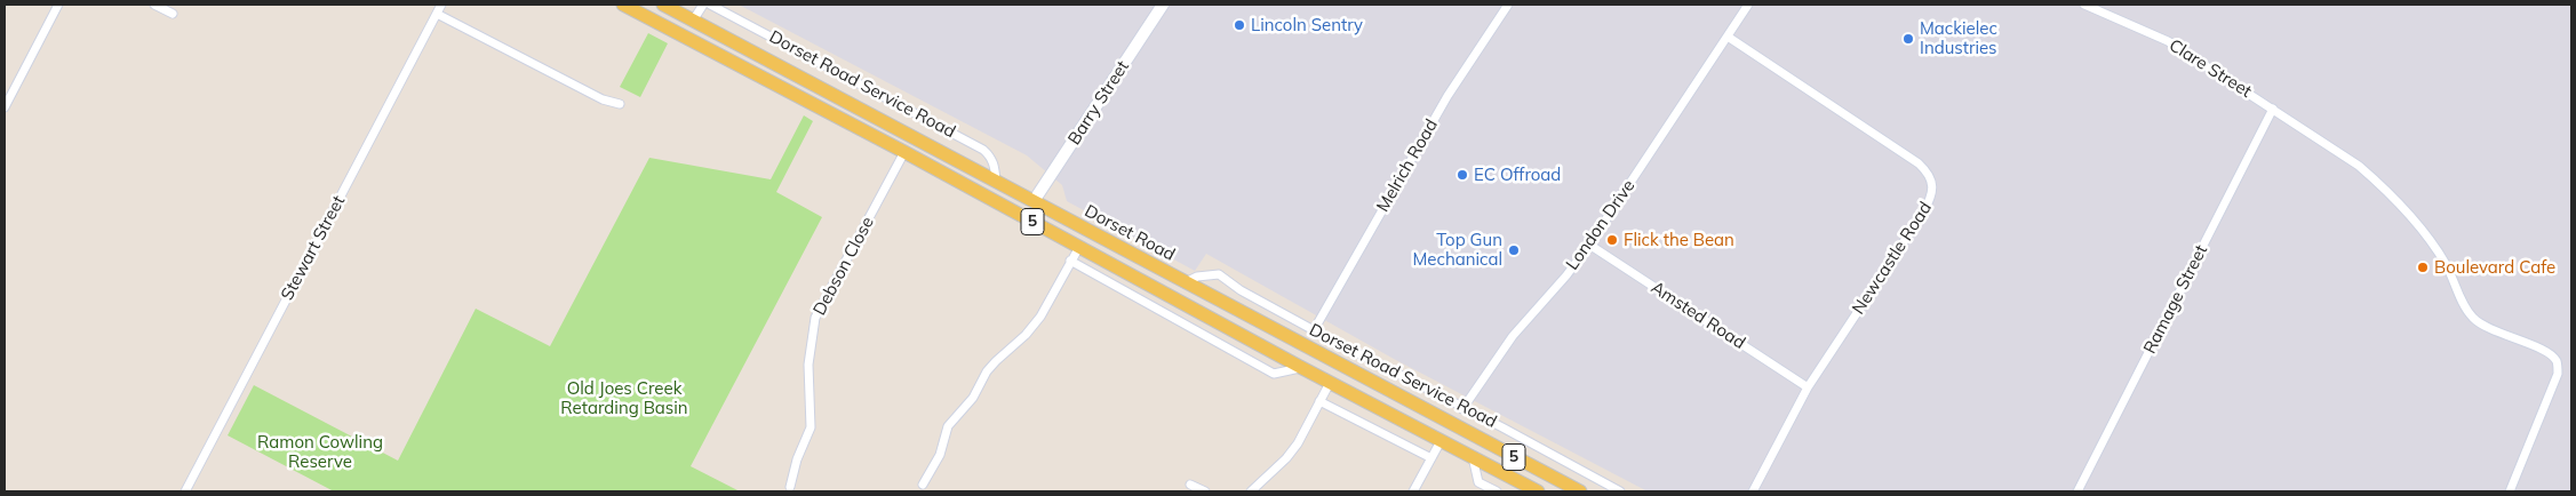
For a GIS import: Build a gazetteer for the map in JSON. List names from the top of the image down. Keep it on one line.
{"streets":{"main road":["Barry Street","5","Dorset Road"],"street":["Clare Street","Dorset Road Service Road","Melrich Road","London Drive","Stewart Street","Newcastle Road","Debson Close","Ramage Street","Amsted Road"]},"crossings":[["Clare Street","Ramage Street"],["Dorset Road Service Road","Melrich Road"],["Dorset Road Service Road","London Drive"],["Dorset Road Service Road","Dorset Road"],["Barry Street","Dorset Road"],["London Drive","Newcastle Road"],["London Drive","Amsted Road"],["Dorset Road","Debson Close"],["Newcastle Road","Amsted Road"]],"parks":["Old Joes Creek Retarding Basin","Ramon Cowling Reserve"],"places":["Lincoln Sentry","Mackielec Industries","EC Offroad","Flick the Bean","Top Gun Mechanical","Boulevard Cafe"]}
